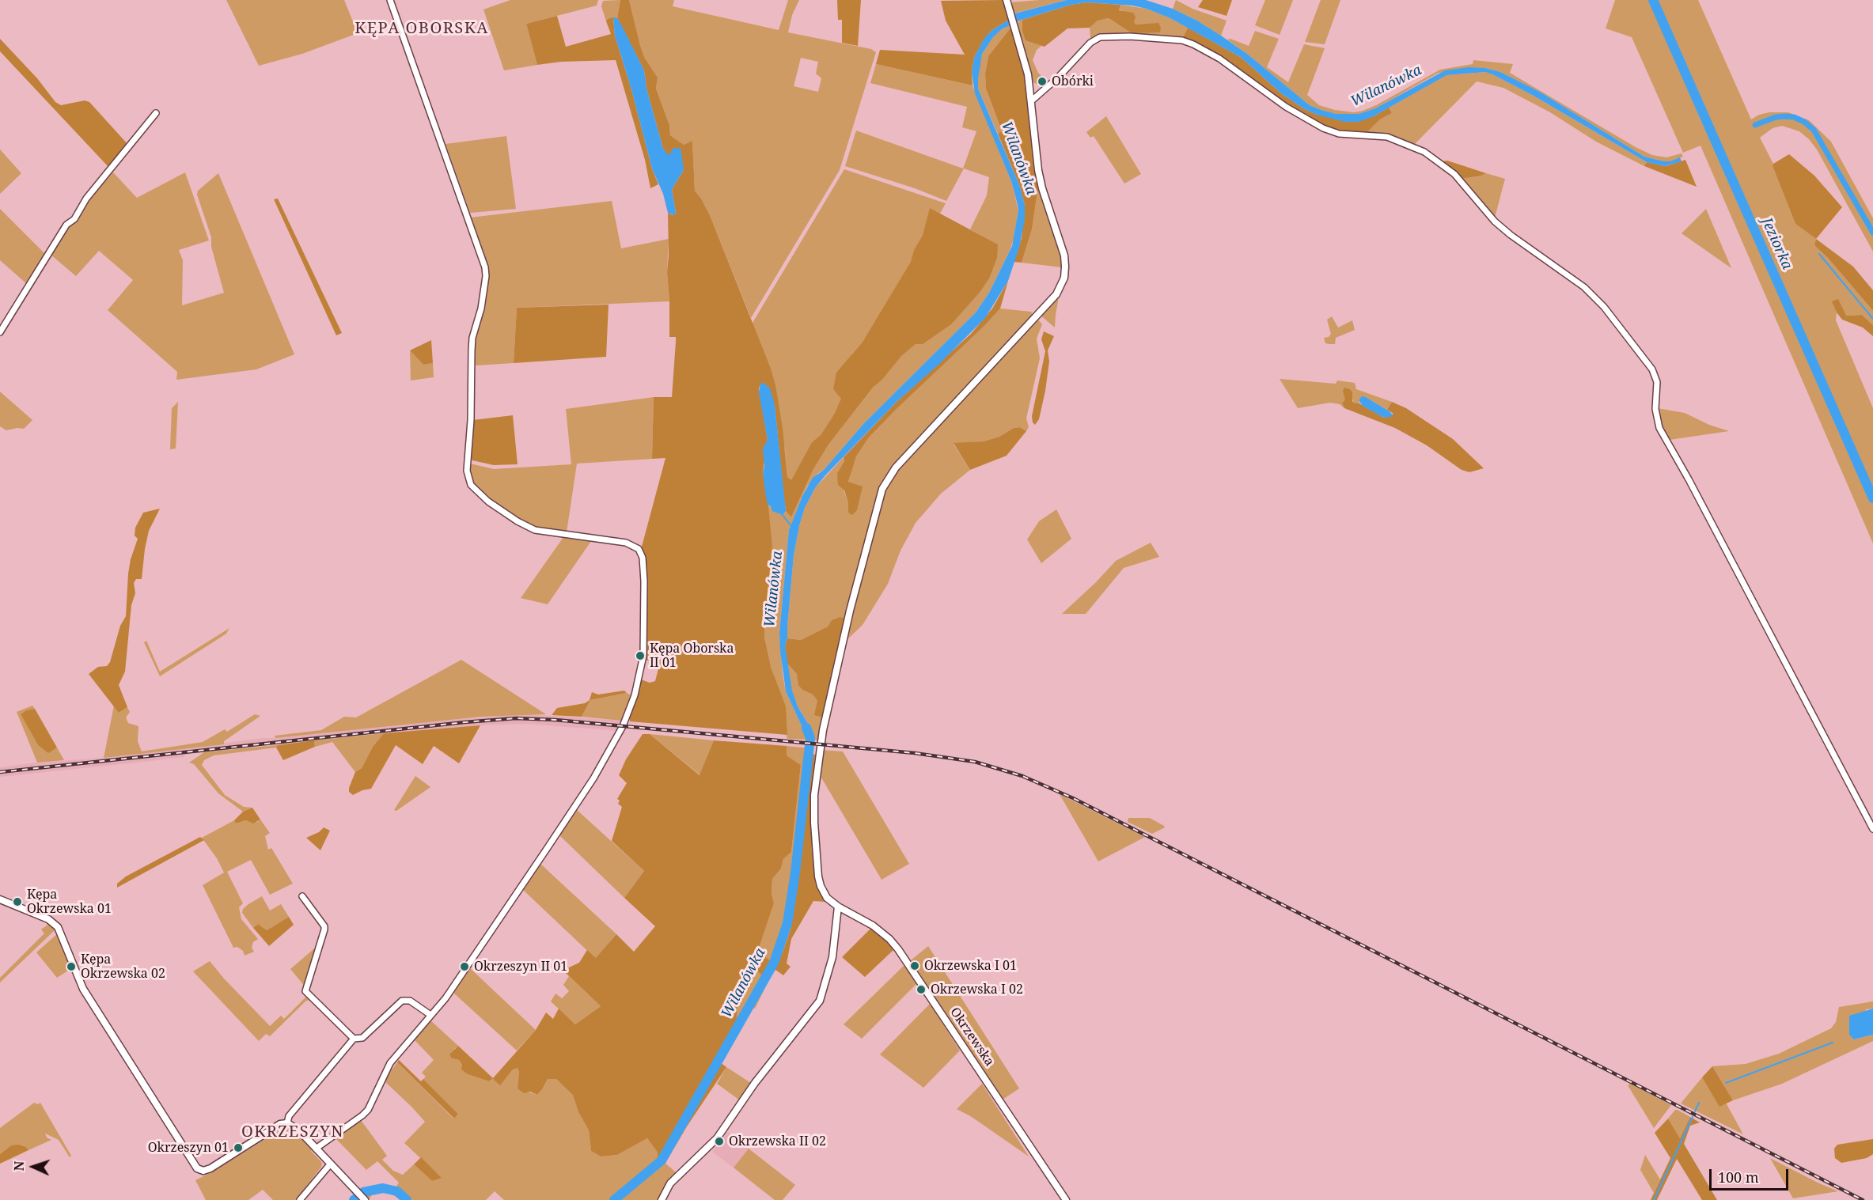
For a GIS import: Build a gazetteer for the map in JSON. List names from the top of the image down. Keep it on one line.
{"streets":{"street":["Okrzewska"]},"districts":["KĘPA OBORSKA","OKRZESZYN"],"water":["Wilanówka","Jeziorka"],"places":["Obórki","Kępa Oborska II 01","Kępa Okrzewska 01","Okrzewska I 01","Kępa Okrzewska 02","Okrzeszyn II 01","Okrzewska I 02","Okrzewska II 02","Okrzeszyn 01"],"scale_bar":"100 m","north":"left"}
